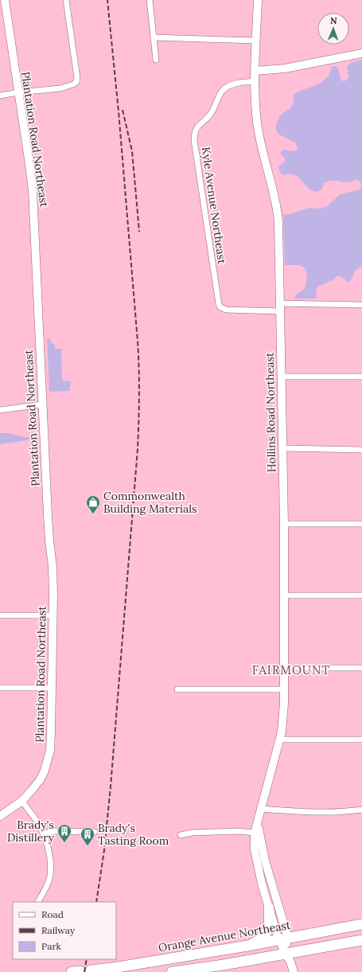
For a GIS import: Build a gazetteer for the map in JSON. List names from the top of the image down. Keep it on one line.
{"streets":{"highway":["Orange Avenue Northeast"],"main road":["Plantation Road Northeast","Hollins Road Northeast"],"street":["Kyle Avenue Northeast"]},"crossings":[["Kyle Avenue Northeast","Hollins Road Northeast"],["Hollins Road Northeast","Orange Avenue Northeast"]],"districts":["FAIRMOUNT"],"places":{"shop":["Commonwealth Building Materials"],"building":["Brady's Distillery","Brady's Tasting Room"]},"legend":["Road","Railway","Park"],"north":"top"}
